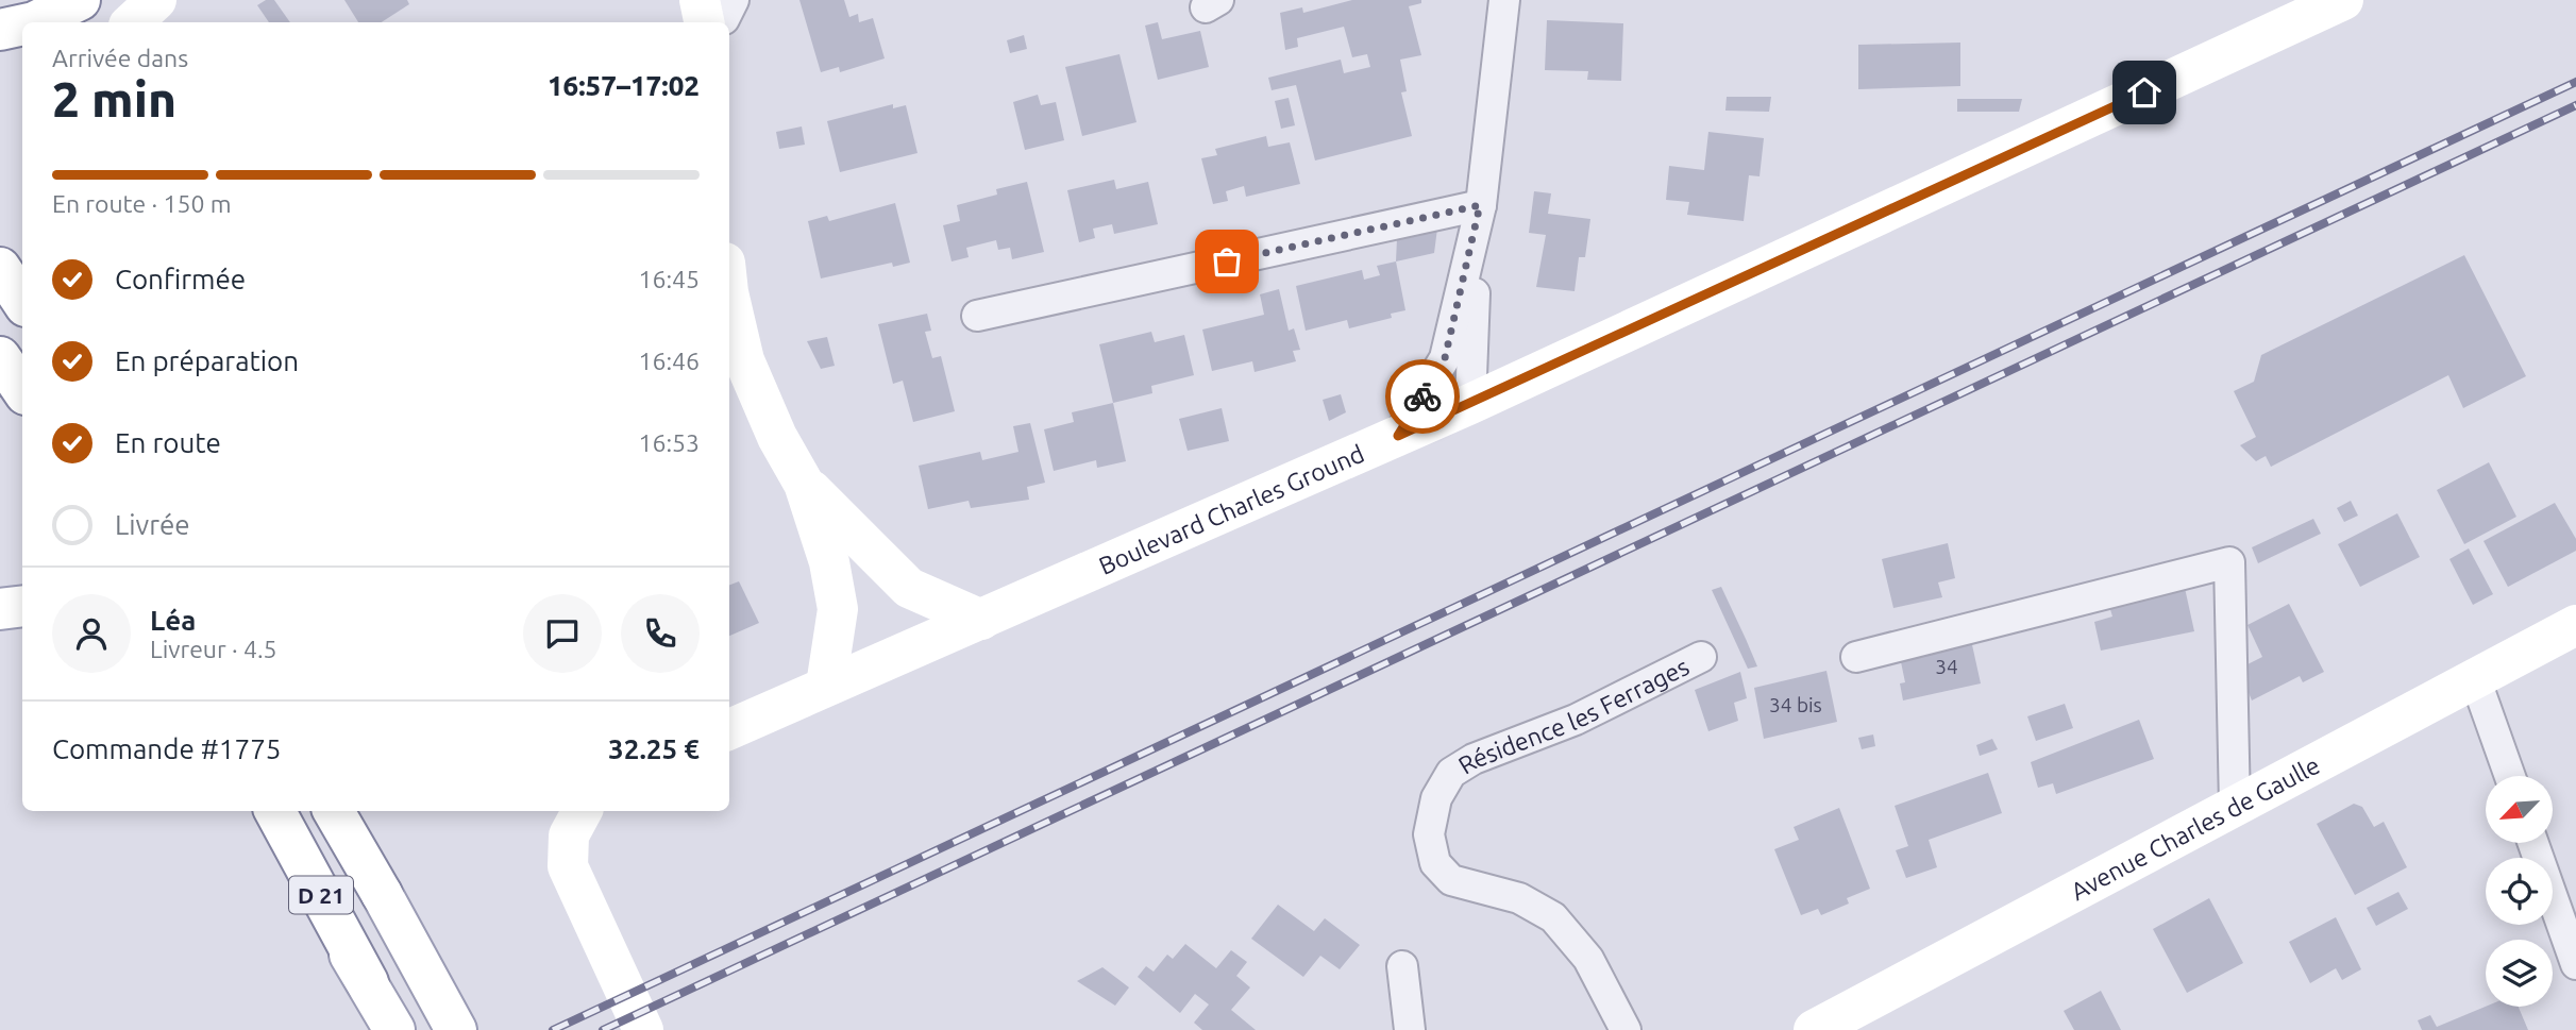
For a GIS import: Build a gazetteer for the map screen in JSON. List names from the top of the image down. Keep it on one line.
{"streets":{"main road":["Boulevard Charles Ground","Avenue Charles de Gaulle","D 21"],"street":["Résidence les Ferrages"]},"house_numbers":["34","34 bis"],"north":"bottom left","page":{"heading":["2 min","Arrivée dans","16:57–17:02"],"panel":["Léa","Livreur · 4.5","Commande #1775","32.25 €"],"bar":"En route · 150 m","list":[["Confirmée","16:45"],["En préparation","16:46"],["En route","16:53"],"Livrée"]}}
